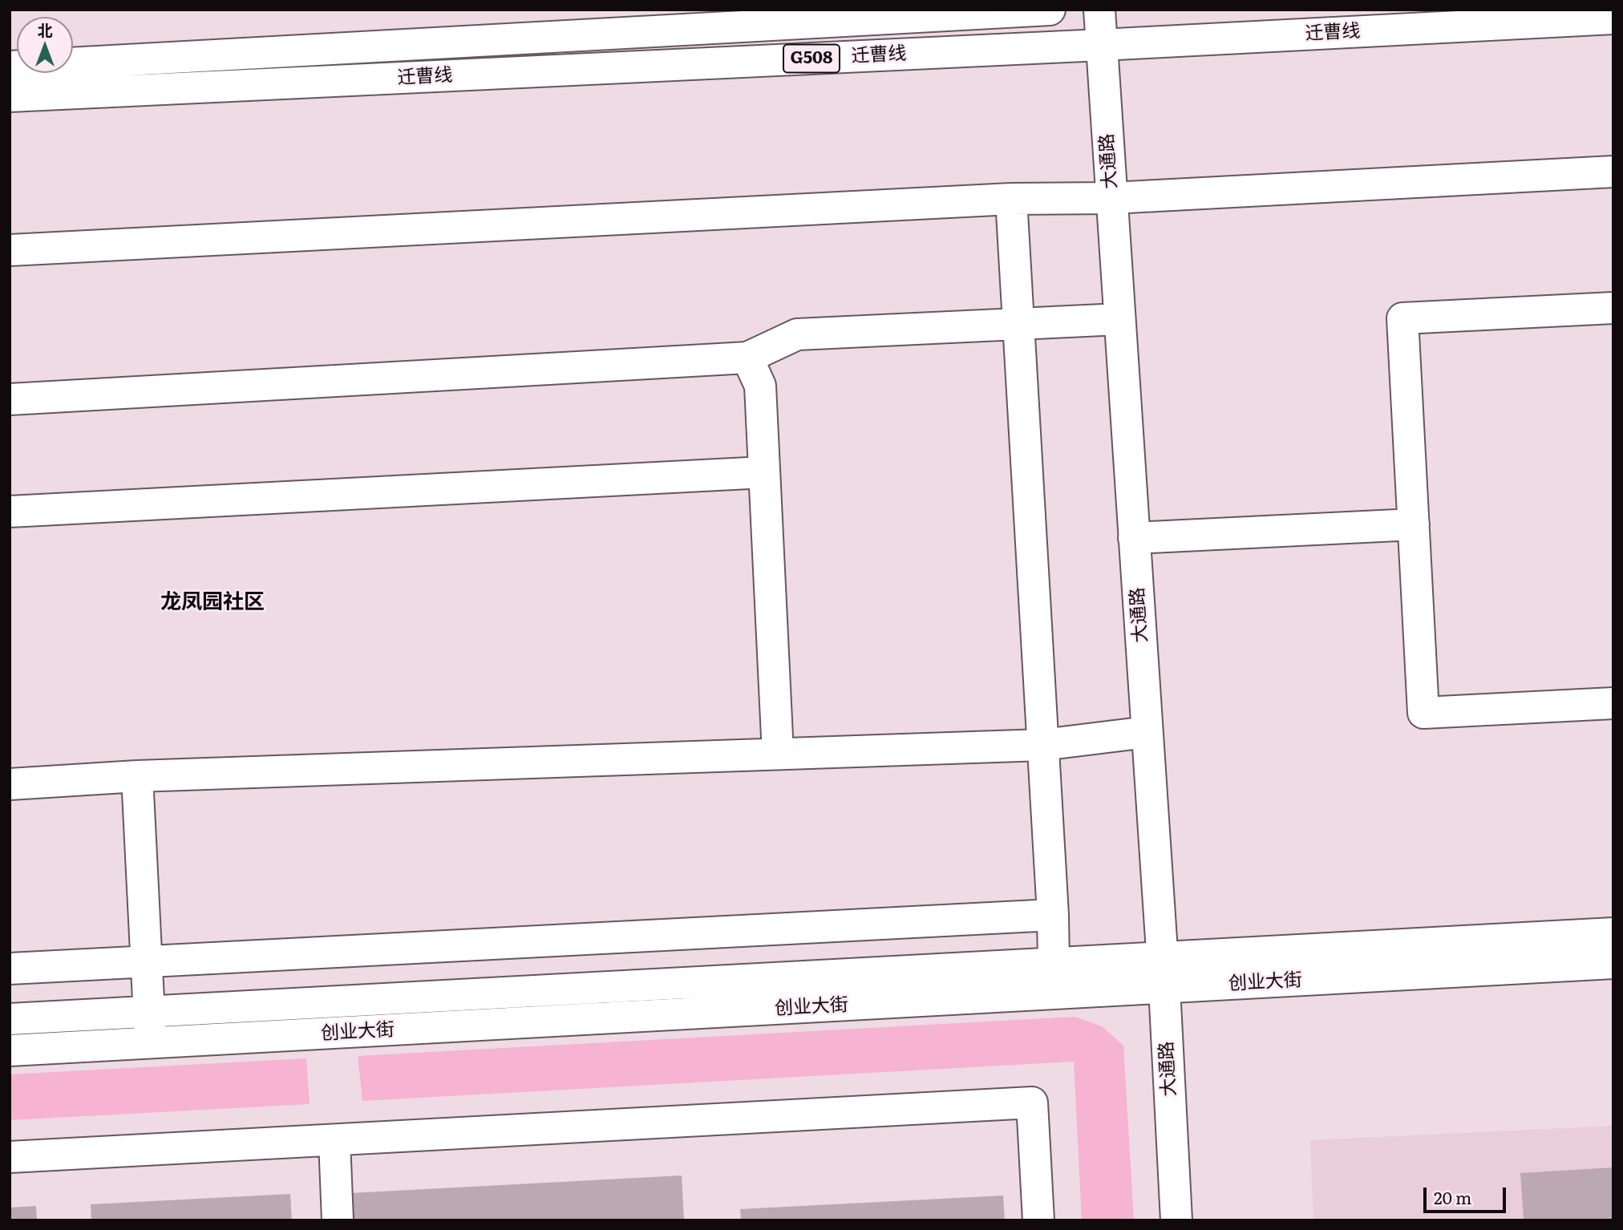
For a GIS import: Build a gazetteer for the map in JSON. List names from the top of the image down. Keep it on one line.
{"streets":{"main road":["迁曹线","G508","大通路","创业大街"]},"crossings":[["迁曹线","大通路"],["大通路","创业大街"]],"districts":["龙凤园社区"],"scale_bar":"20 m","north":"top"}
